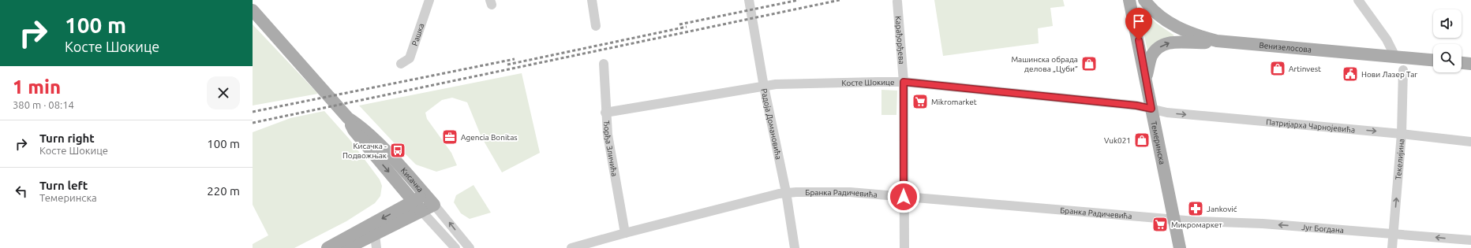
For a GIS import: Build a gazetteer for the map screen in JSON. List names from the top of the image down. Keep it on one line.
{"streets":{"main road":["Венизелосова","Темеринска","Кисачка"],"street":["Рашка","Карађорђева","Косте Шокице","Радоја Домановића","Патријарха Чарнојевића","Ђорђа Зличића","Текелијина","Бранка Радичевића","Југ Богдана"]},"crossings":[["Карађорђева","Косте Шокице"],["Карађорђева","Бранка Радичевића"],["Косте Шокице","Радоја Домановића"],["Косте Шокице","Патријарха Чарнојевића"],["Косте Шокице","Темеринска"],["Косте Шокице","Ђорђа Зличића"],["Радоја Домановића","Бранка Радичевића"],["Патријарха Чарнојевића","Темеринска"],["Патријарха Чарнојевића","Текелијина"],["Темеринска","Бранка Радичевића"],["Темеринска","Југ Богдана"],["Ђорђа Зличића","Бранка Радичевића"],["Текелијина","Југ Богдана"],["Бранка Радичевића","Југ Богдана"]],"one_way":["Патријарха Чарнојевића","Текелијина","Југ Богдана"],"places":{"shop":["Машинска обрада делова „Цуби”","Artinvest","Vuk021"],"public building":["Нови Лазер Таг"],"supermarket":["Mikromarket","Микромаркет"],"office":["Agencia Bonitas"],"bus stop":["Кисачка - Подвожњак"],"pharmacy":["Janković"]},"page":{"turn":["100 m","Косте Шокице"],"heading":["1 min","380 m · 08:14"],"list":[{"name":"Turn right","note":"Косте Шокице","value":"100 m"},{"name":"Turn left","note":"Темеринска","value":"220 m"}]}}
